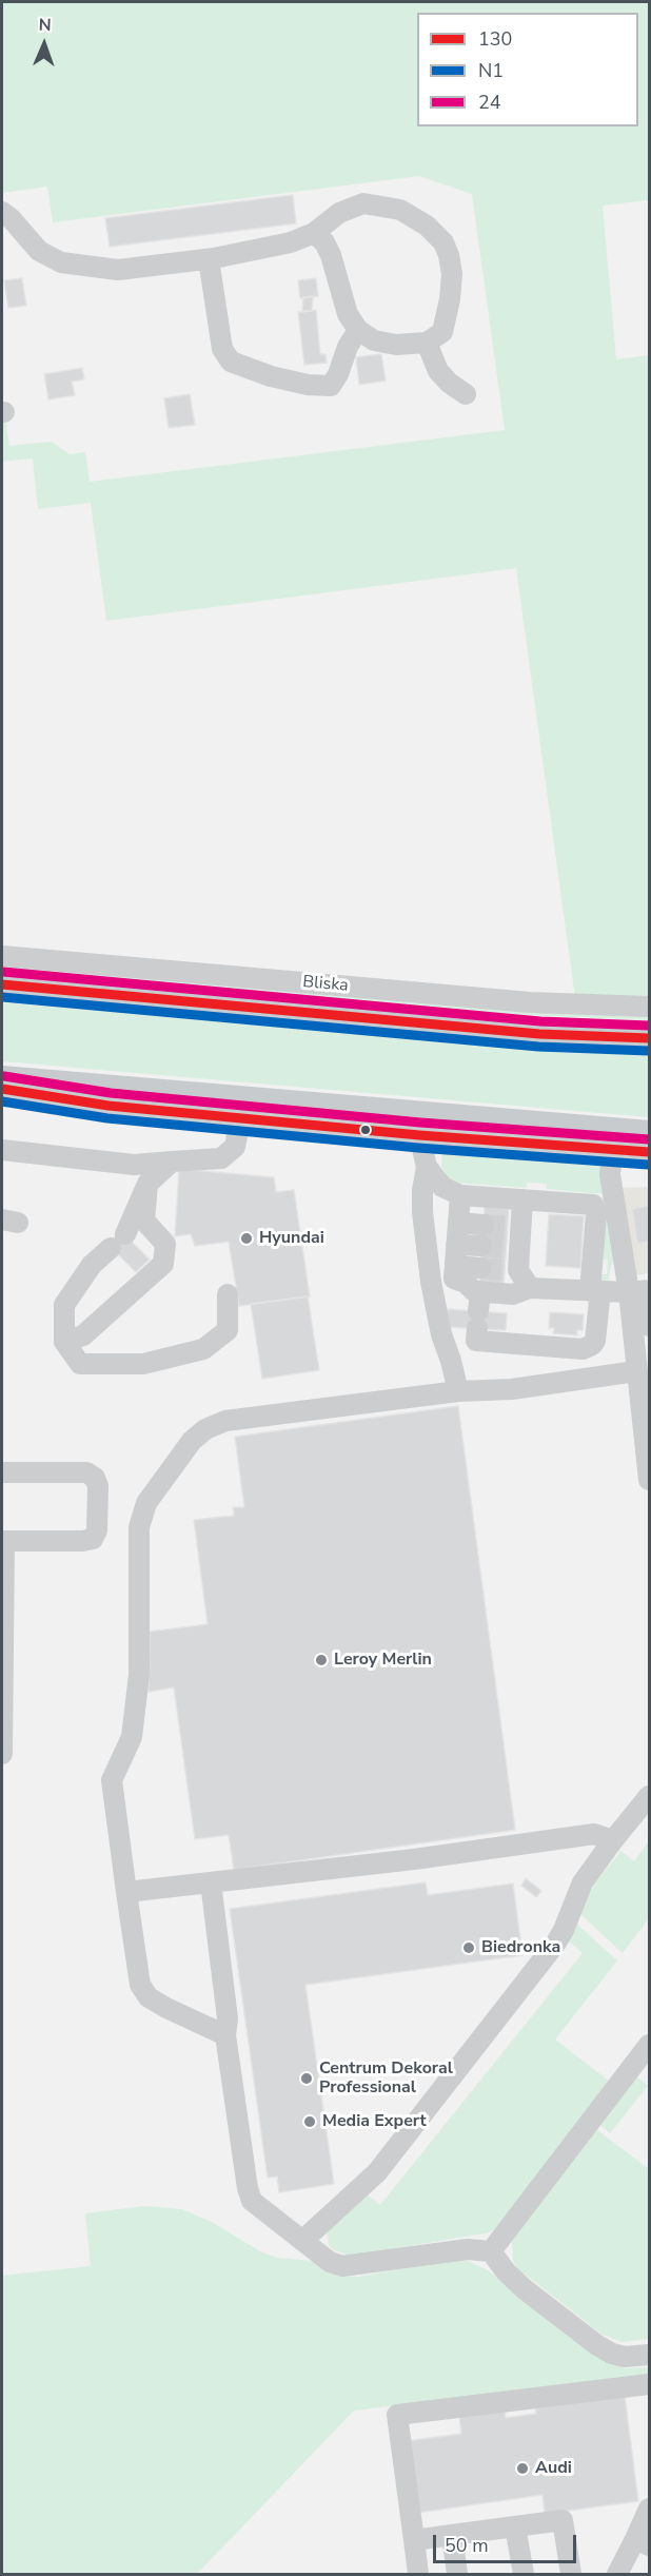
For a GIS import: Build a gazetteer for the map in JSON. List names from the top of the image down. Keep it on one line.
{"streets":{"street":["Bliska"]},"places":["Hyundai","Leroy Merlin","Biedronka","Centrum Dekoral Professional","Media Expert","Audi"],"lines":["transit line 24","transit line 130","transit line N1"],"legend":["130","N1","24"],"scale_bar":"50 m","north":"top"}
